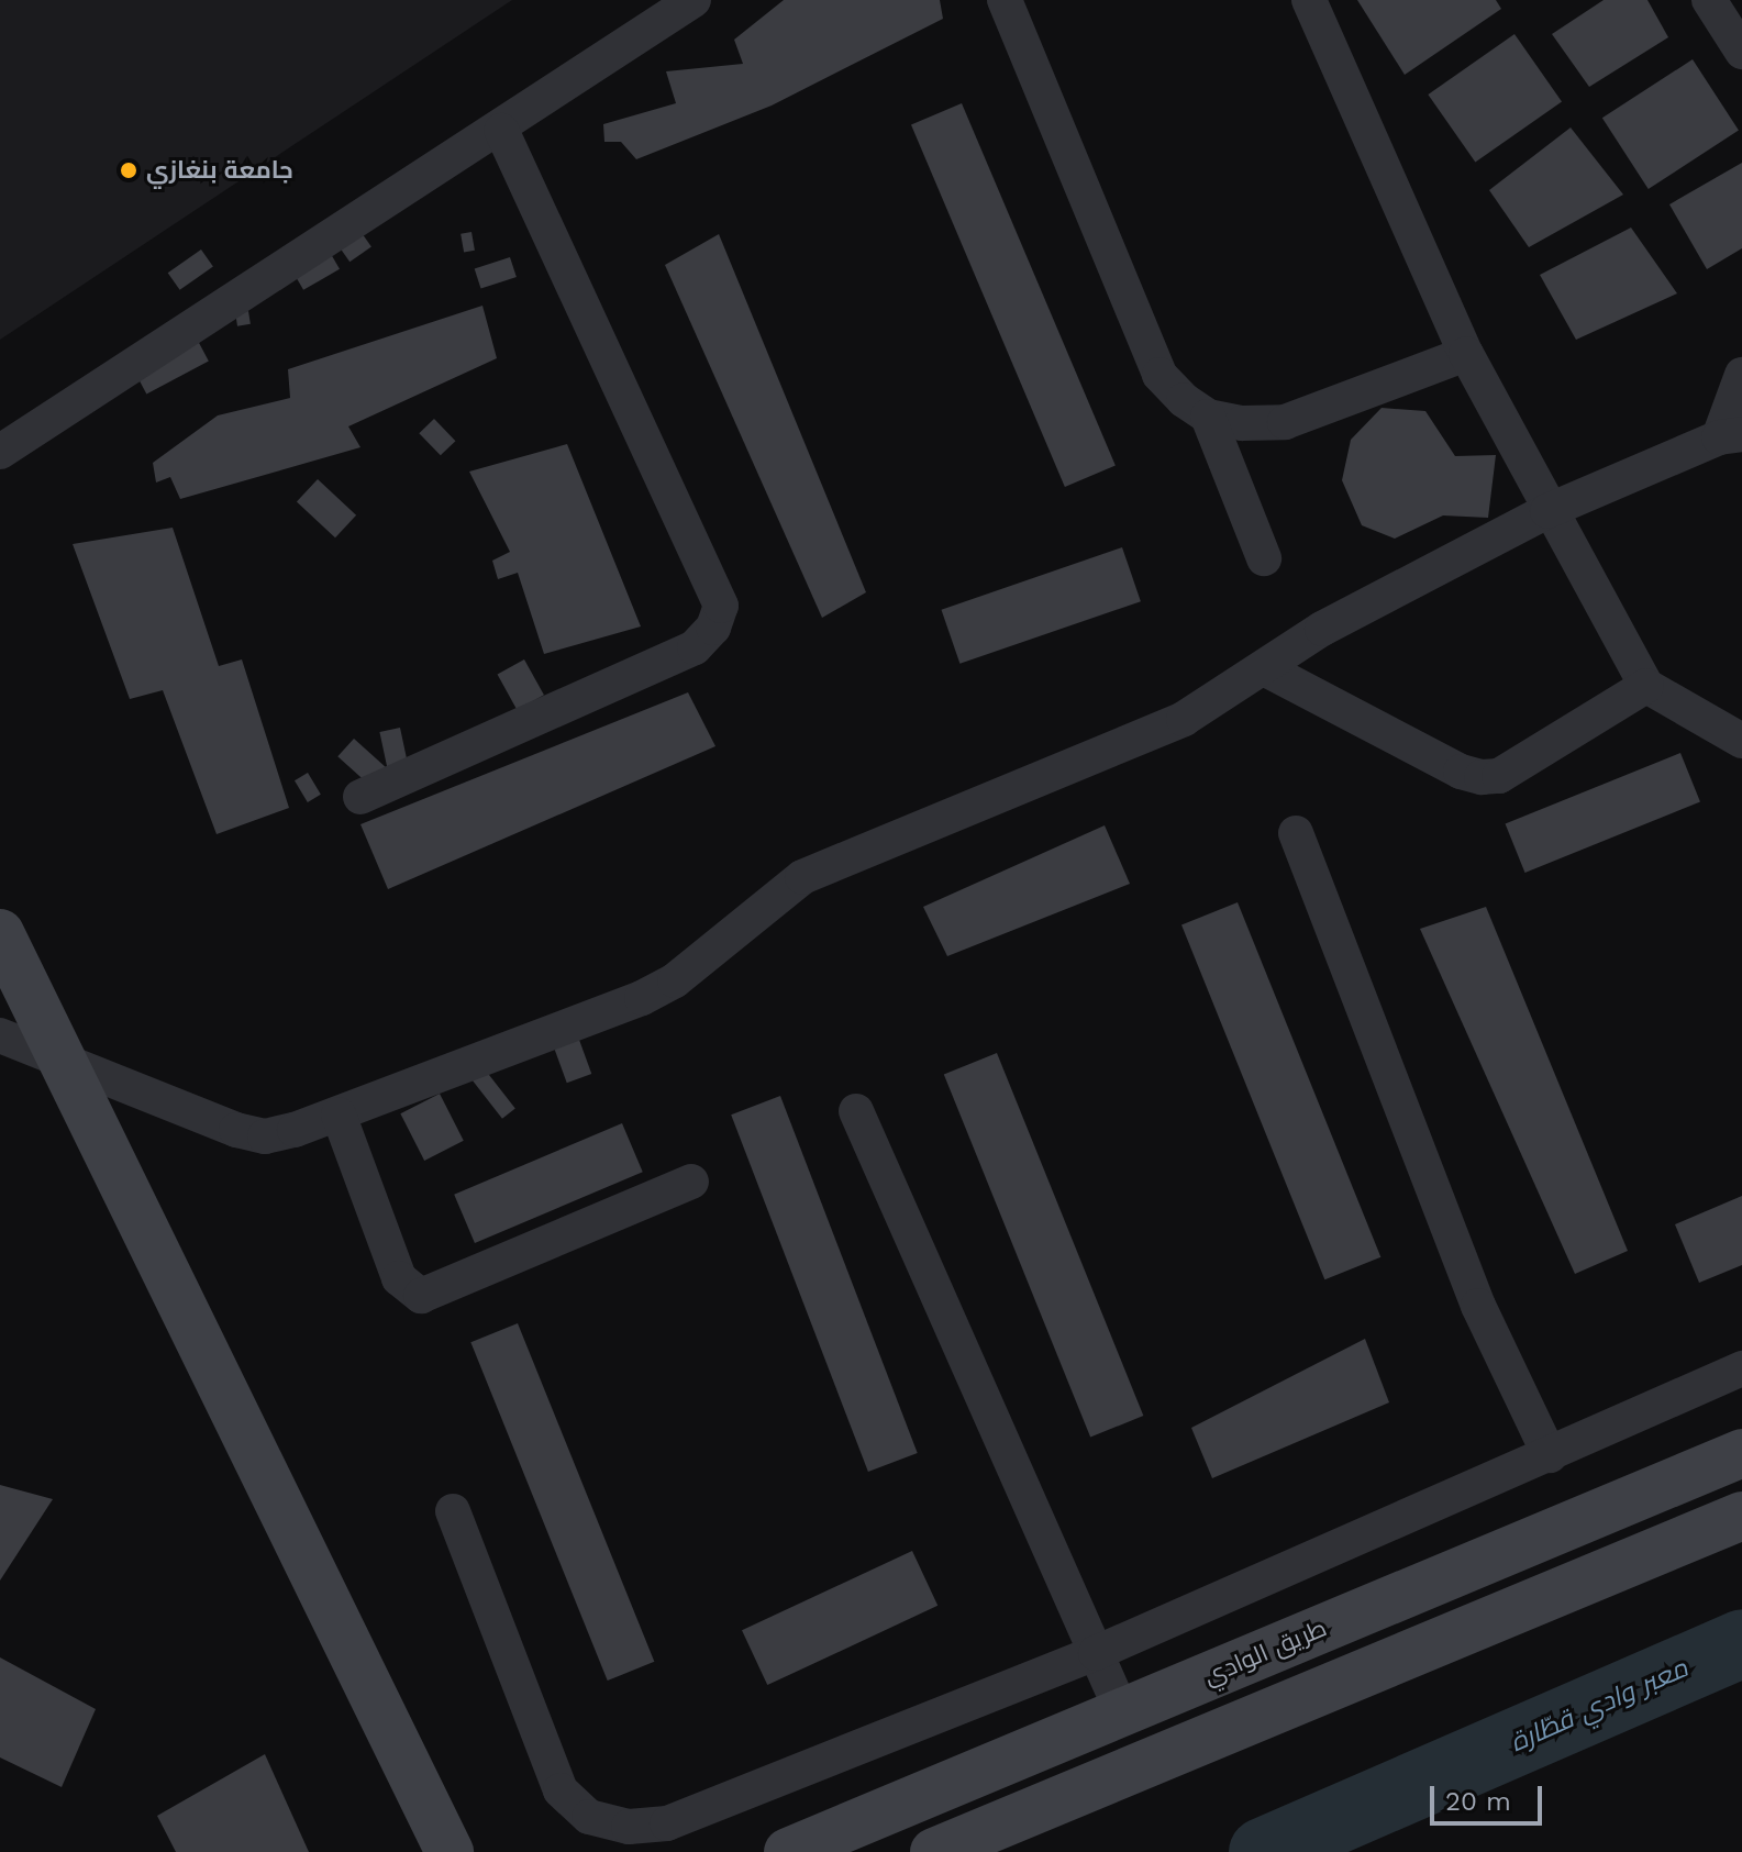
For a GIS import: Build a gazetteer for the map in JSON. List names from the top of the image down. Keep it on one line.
{"streets":{"main road":["طريق الوادي"]},"water":["معبر وادي قطّارة"],"places":["جامعة بنغازي"],"scale_bar":"20 m"}
